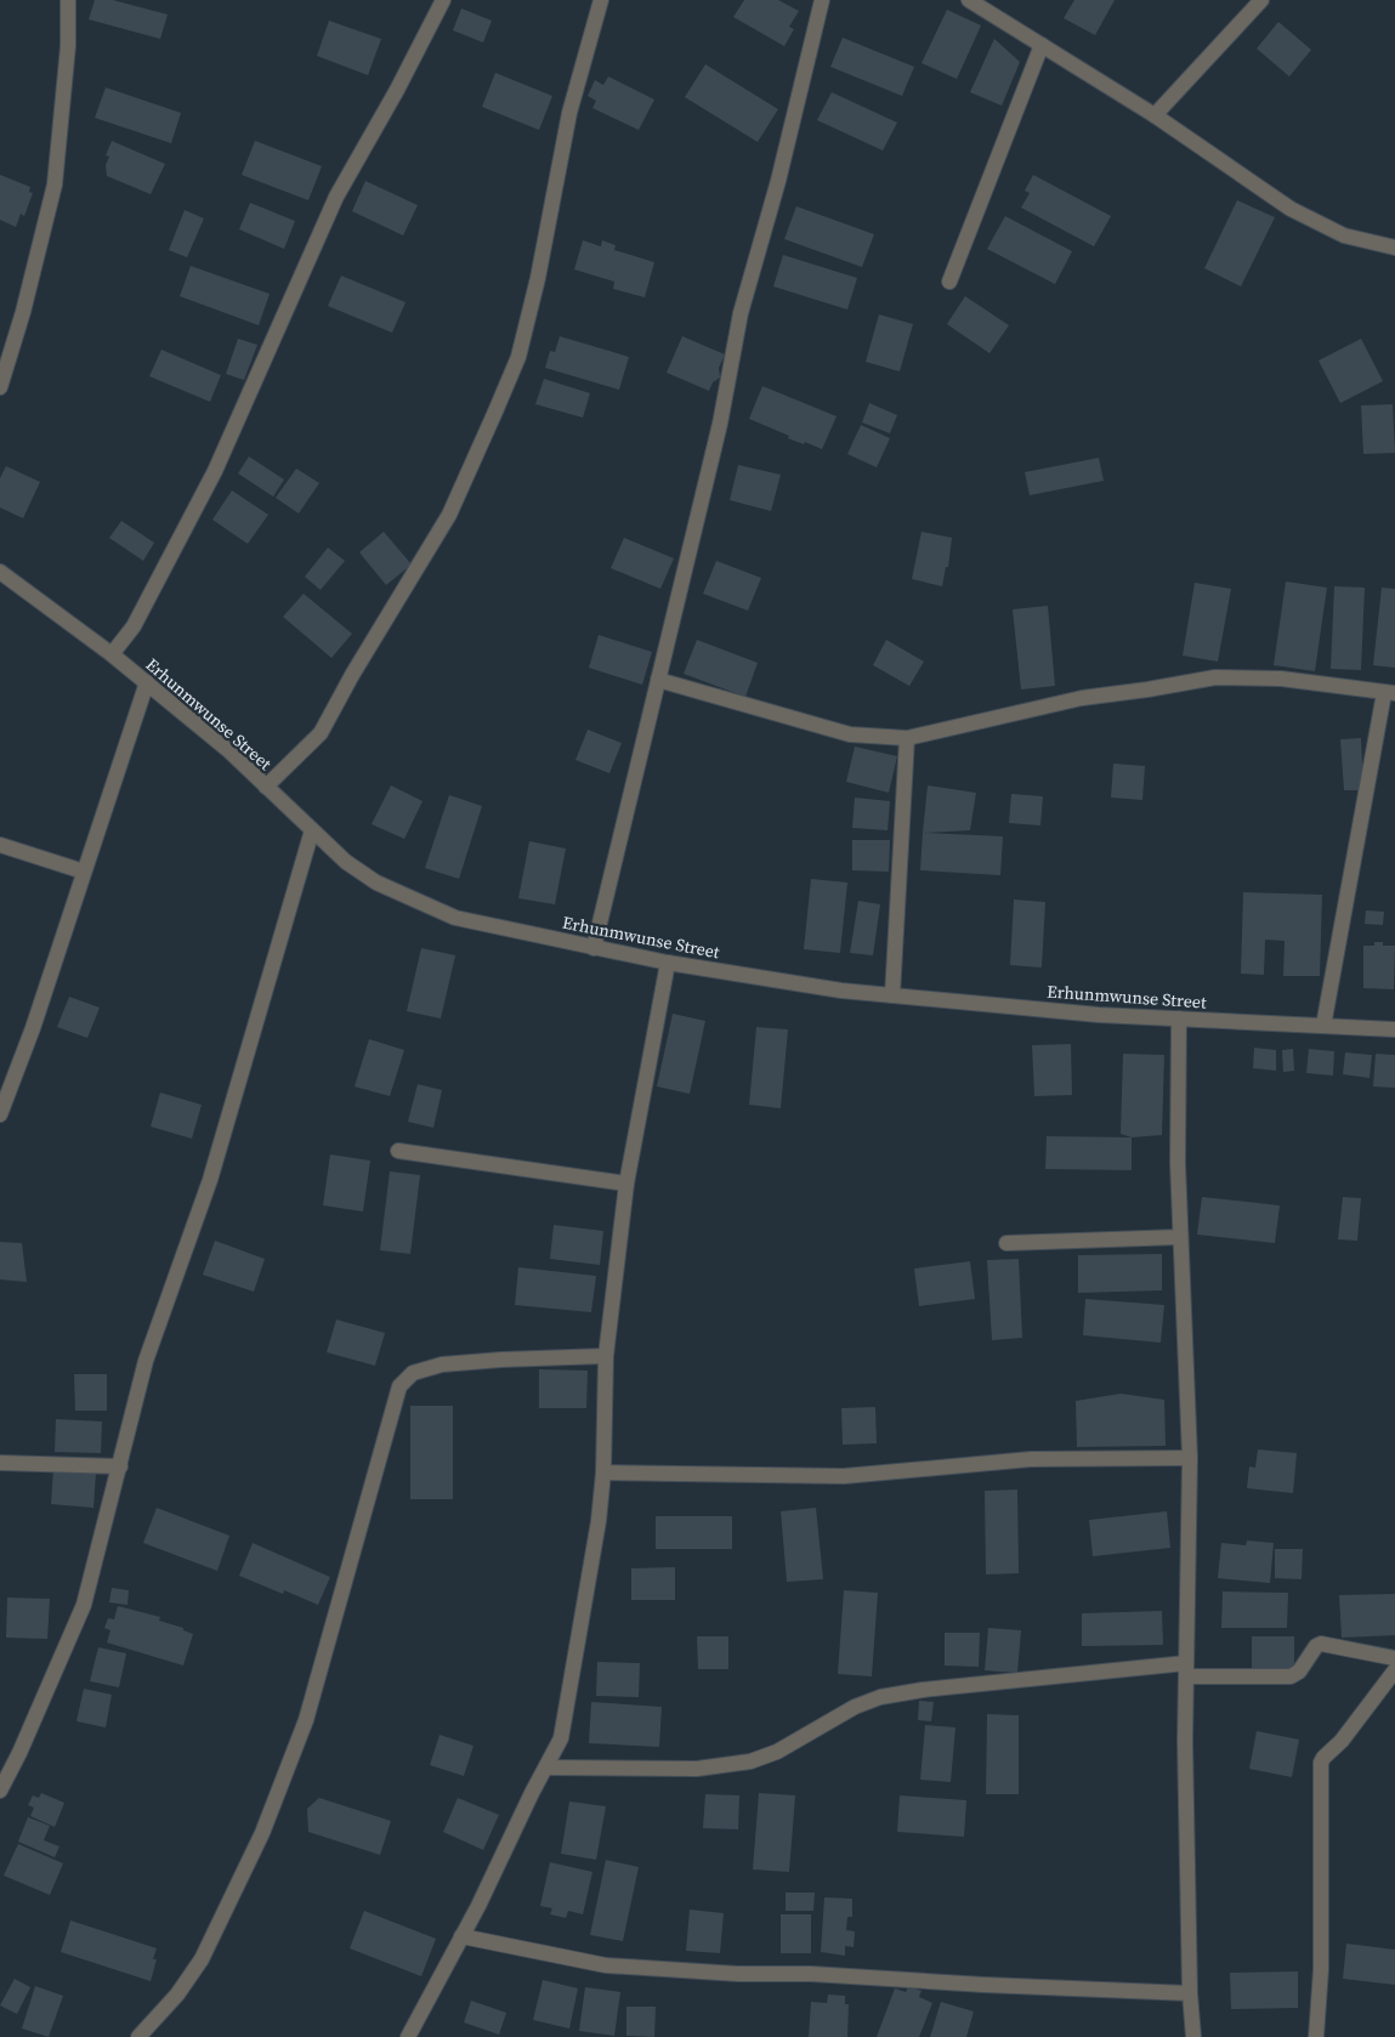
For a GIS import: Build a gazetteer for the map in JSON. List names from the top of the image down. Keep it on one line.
{"streets":{"street":["Erhunmwunse Street"]}}
